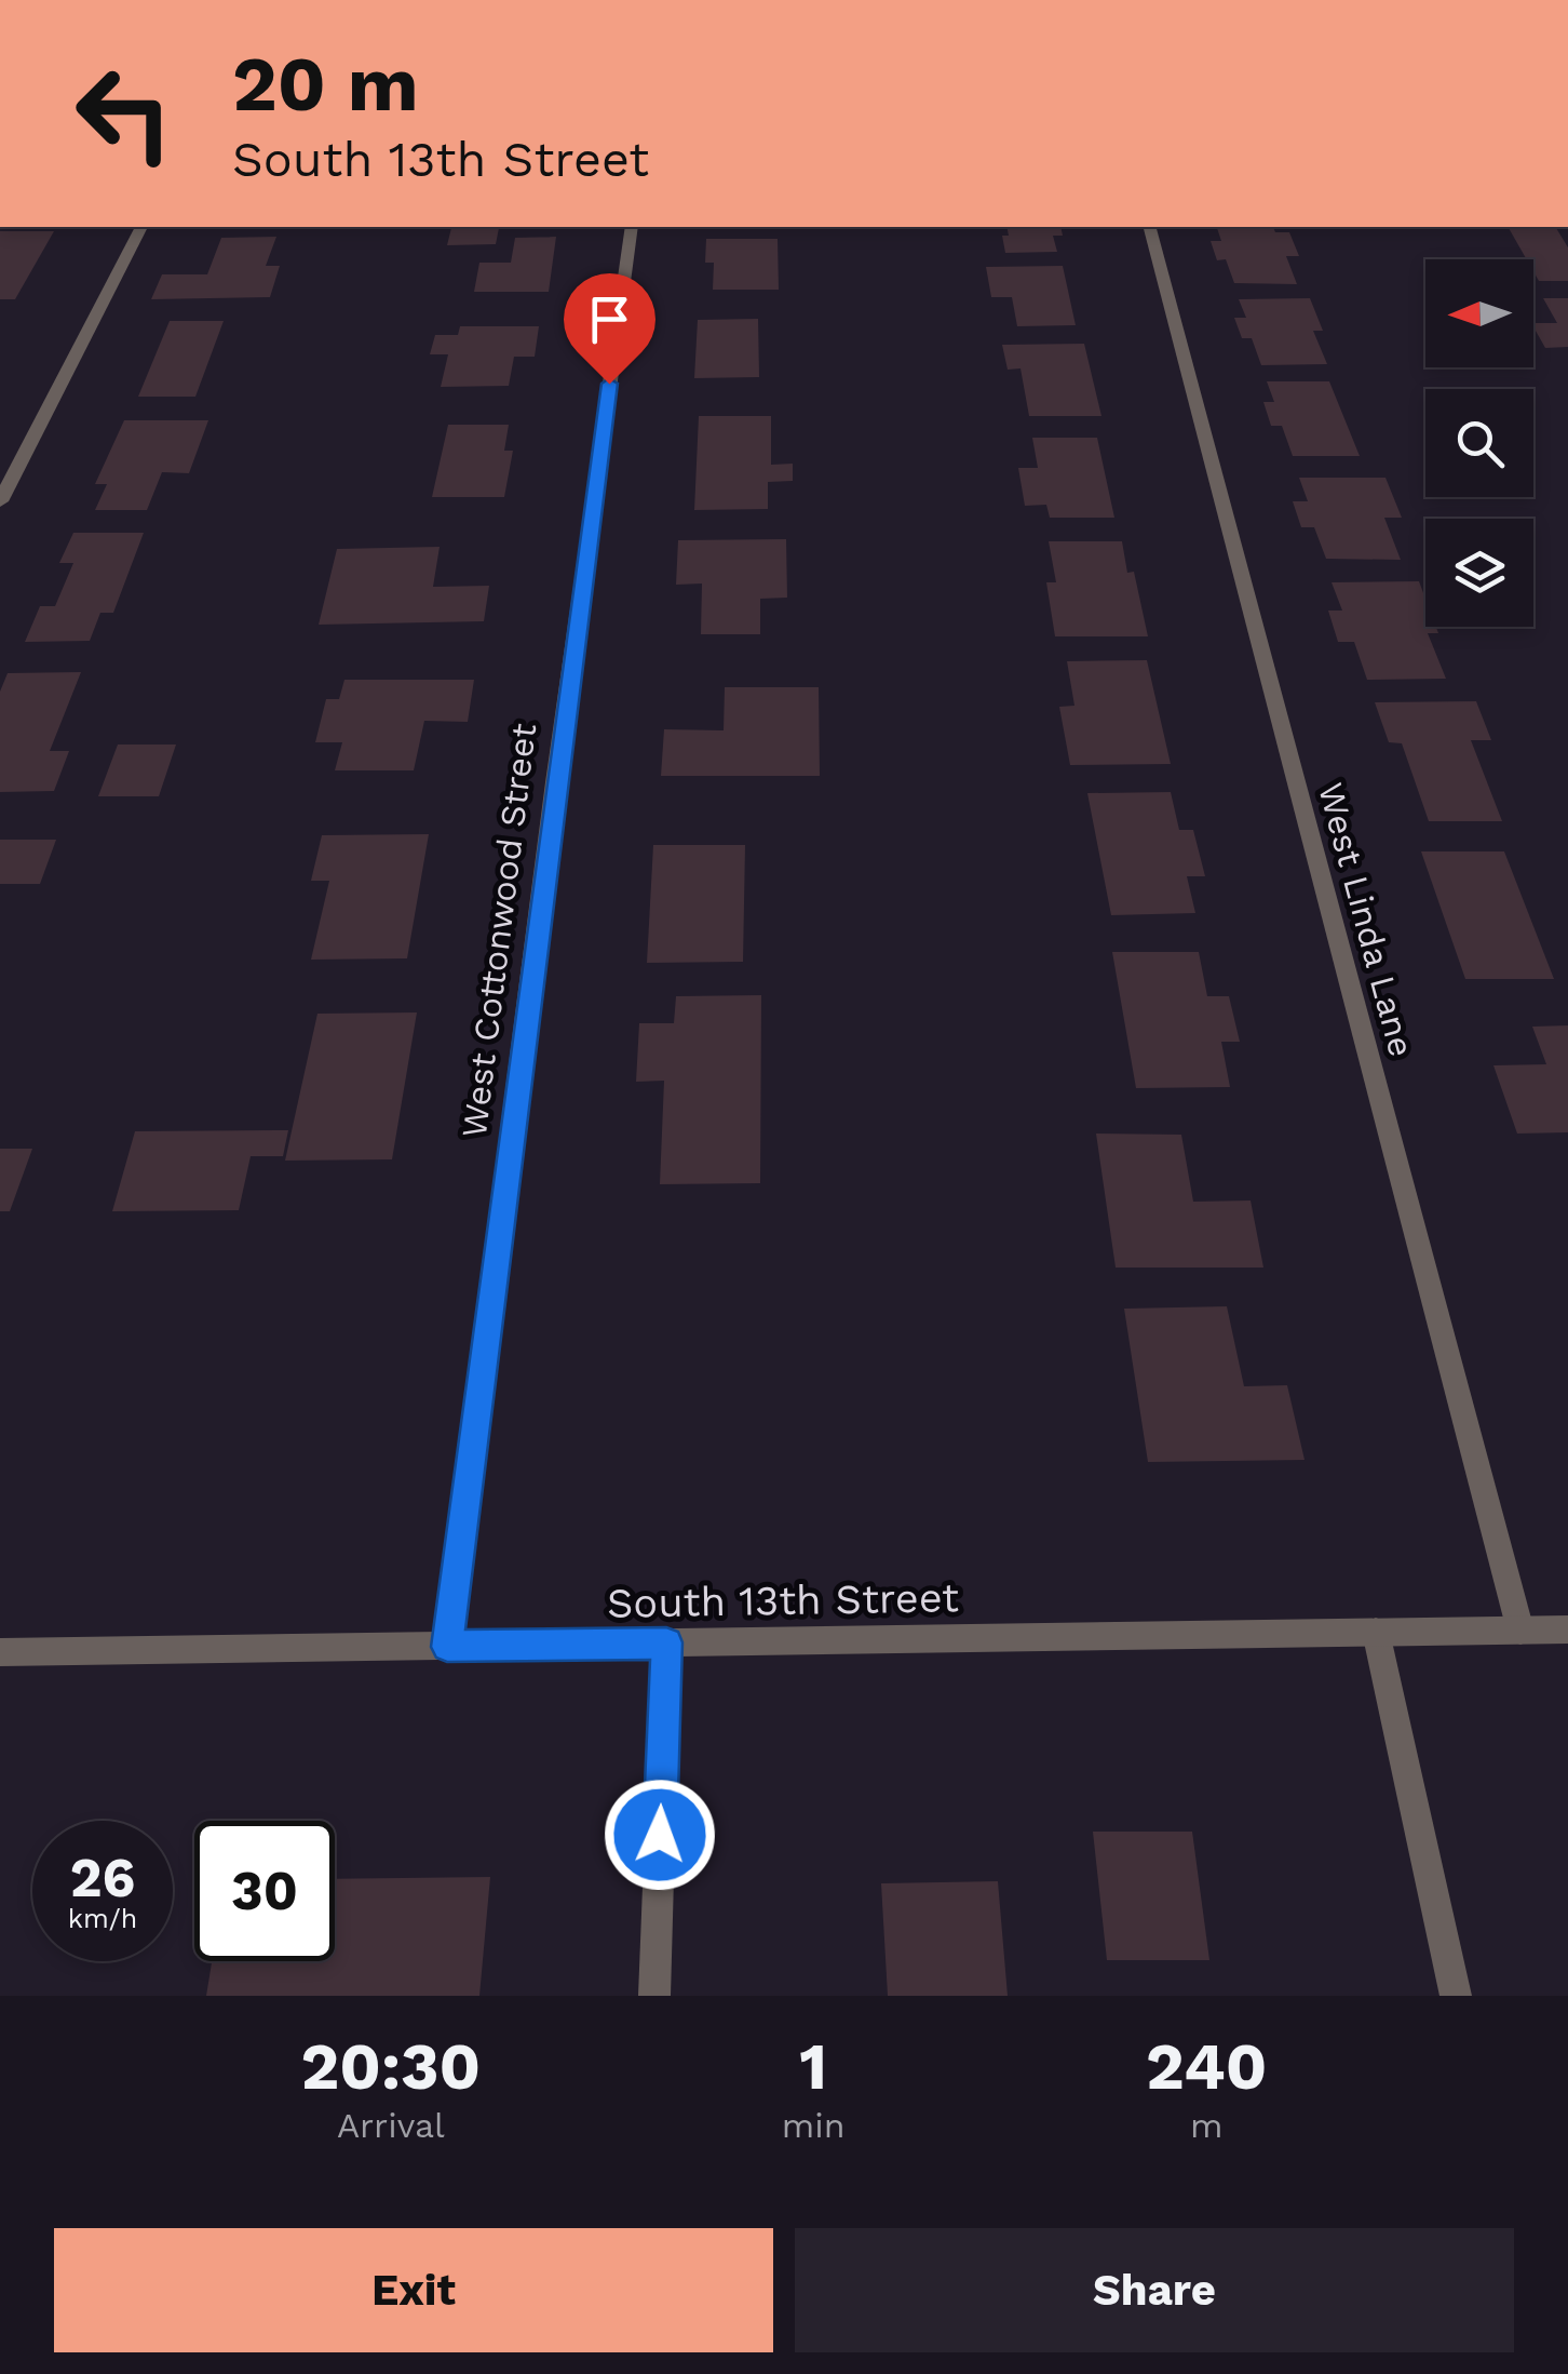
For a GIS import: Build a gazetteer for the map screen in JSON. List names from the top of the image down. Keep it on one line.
{"streets":{"street":["West Linda Lane","West Cottonwood Street","South 13th Street"]},"crossings":[["West Linda Lane","South 13th Street"],["West Cottonwood Street","South 13th Street"]],"north":"left","page":{"turn":["20 m","South 13th Street"],"speed":"26 km/h","limit":"30","eta":["20:30","Arrival","1","min","240","m"],"buttons":["Exit","Share"]}}
